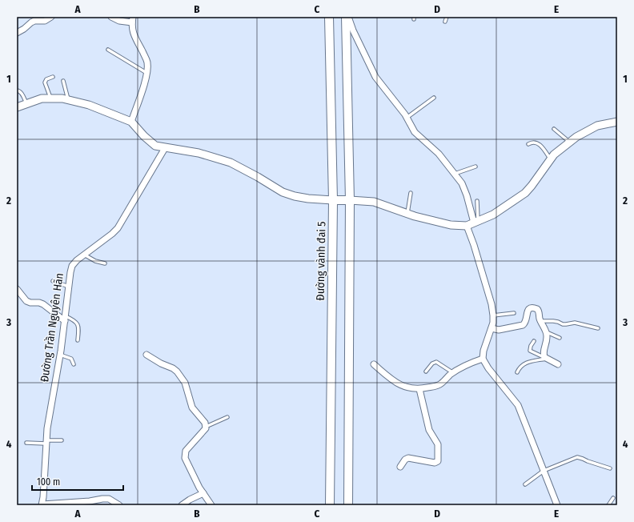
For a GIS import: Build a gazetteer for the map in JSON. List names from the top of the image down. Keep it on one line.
{"streets":{"main road":["Đường vành đai 5"],"street":["Đường Trần Nguyên Hãn"]},"scale_bar":"100 m","grid":{"columns":["A","B","C","D","E"],"rows":["1","2","3","4"]}}
